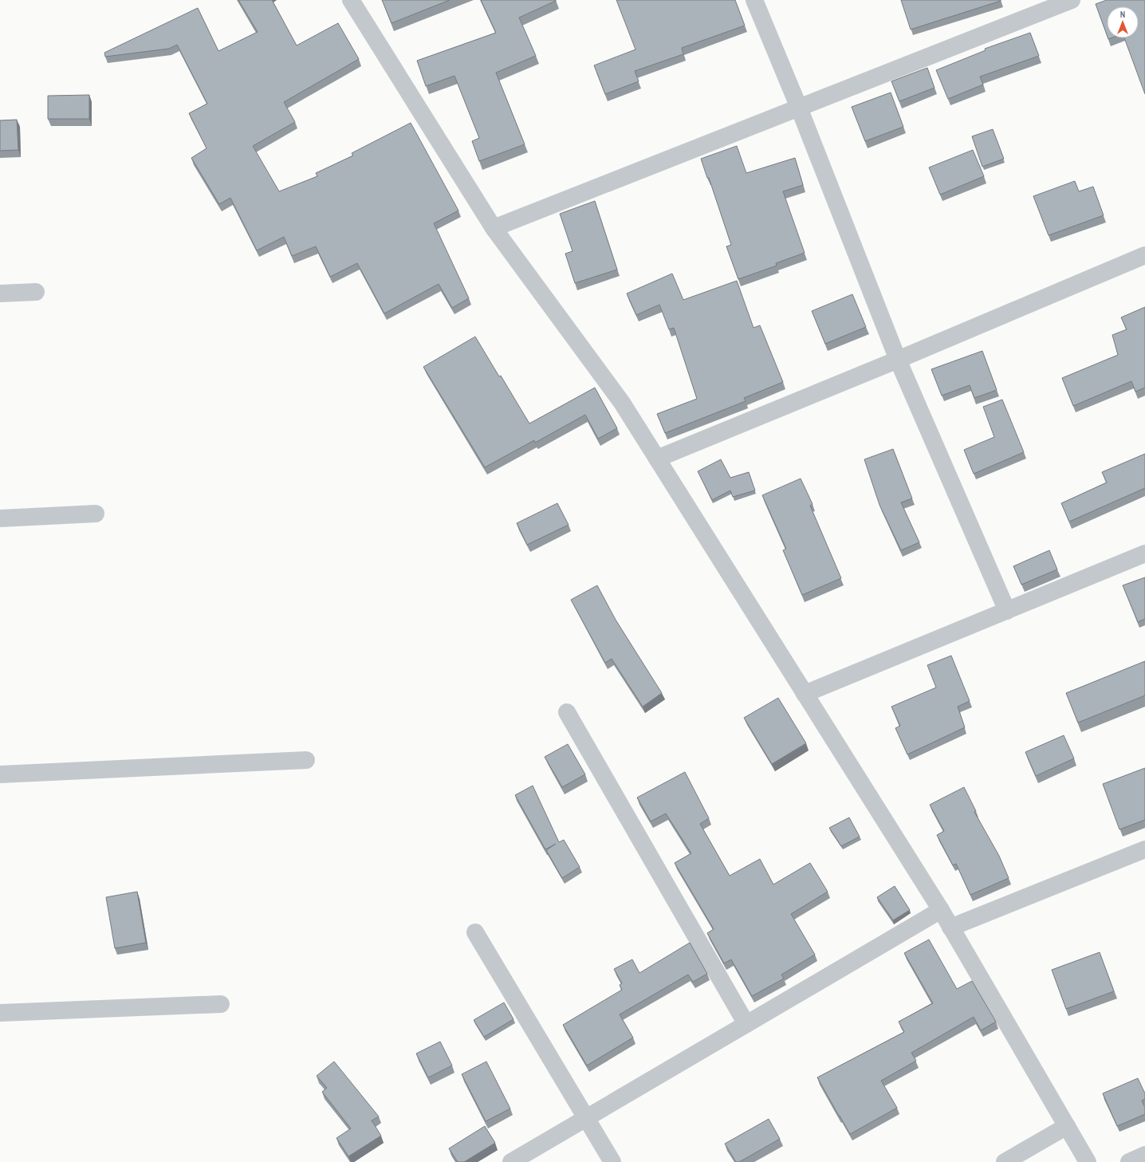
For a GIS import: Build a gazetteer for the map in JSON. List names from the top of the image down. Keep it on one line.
{"north":"top"}
